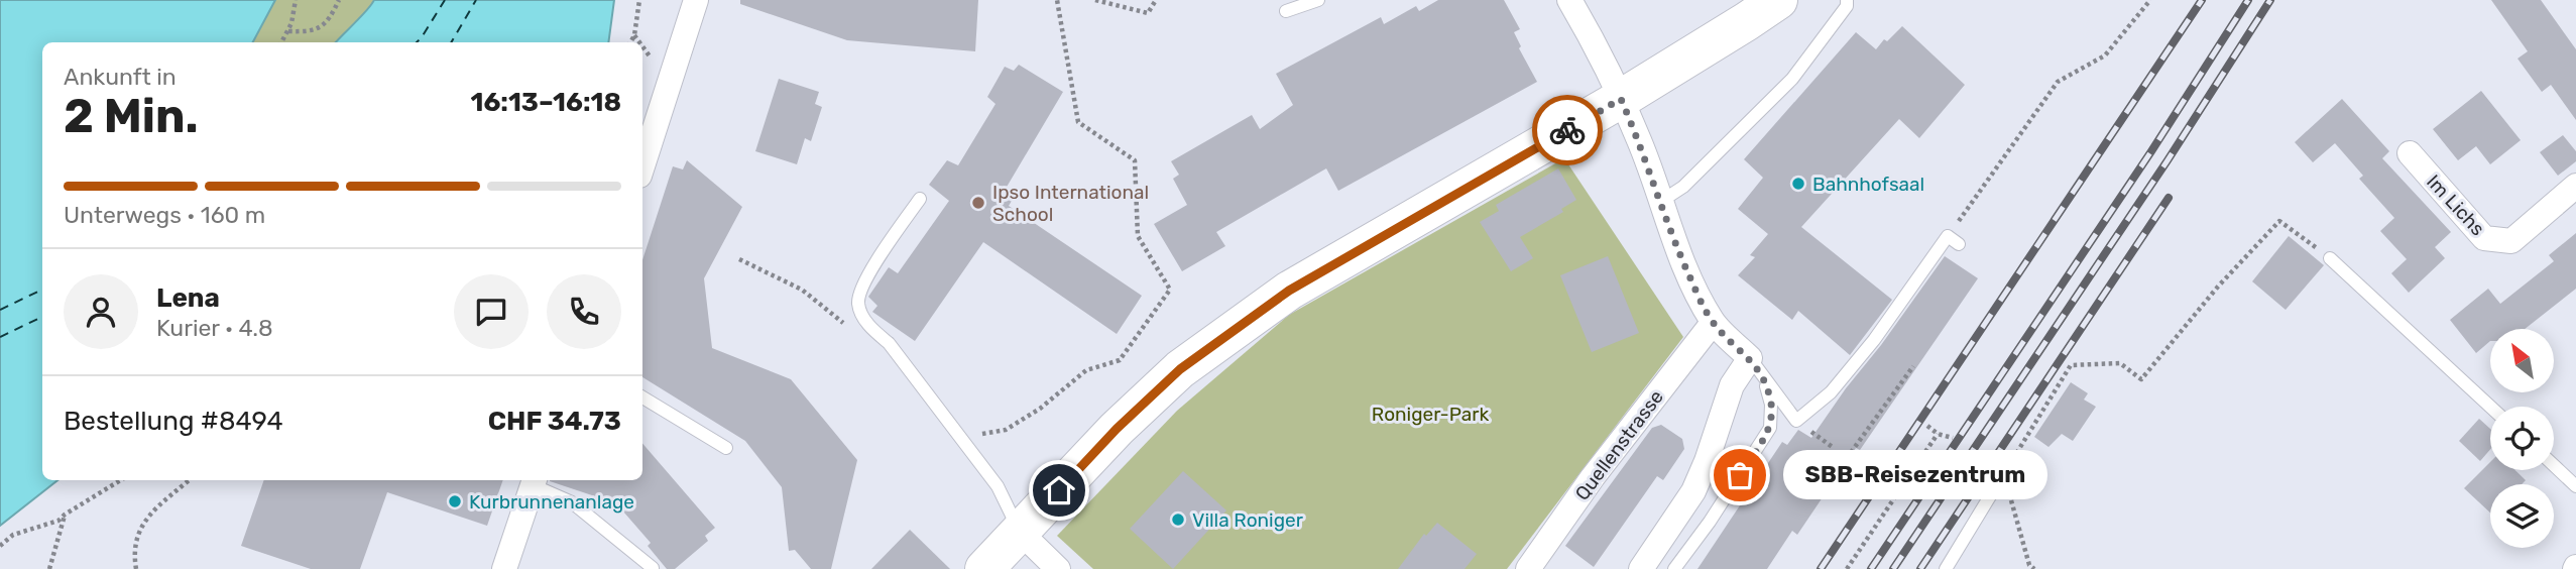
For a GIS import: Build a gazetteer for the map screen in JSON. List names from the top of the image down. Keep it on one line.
{"streets":{"street":["Im Lichs","Quellenstrasse"]},"parks":["Roniger-Park"],"places":["Bahnhofsaal","Ipso International School","SBB-Reisezentrum","Kurbrunnenanlage","Villa Roniger"],"north":"top left","page":{"heading":["2 Min.","Ankunft in","16:13–16:18"],"panel":["Lena","Kurier · 4.8","Bestellung #8494","CHF 34.73"],"bar":"Unterwegs · 160 m","bubble":"SBB-Reisezentrum"}}
